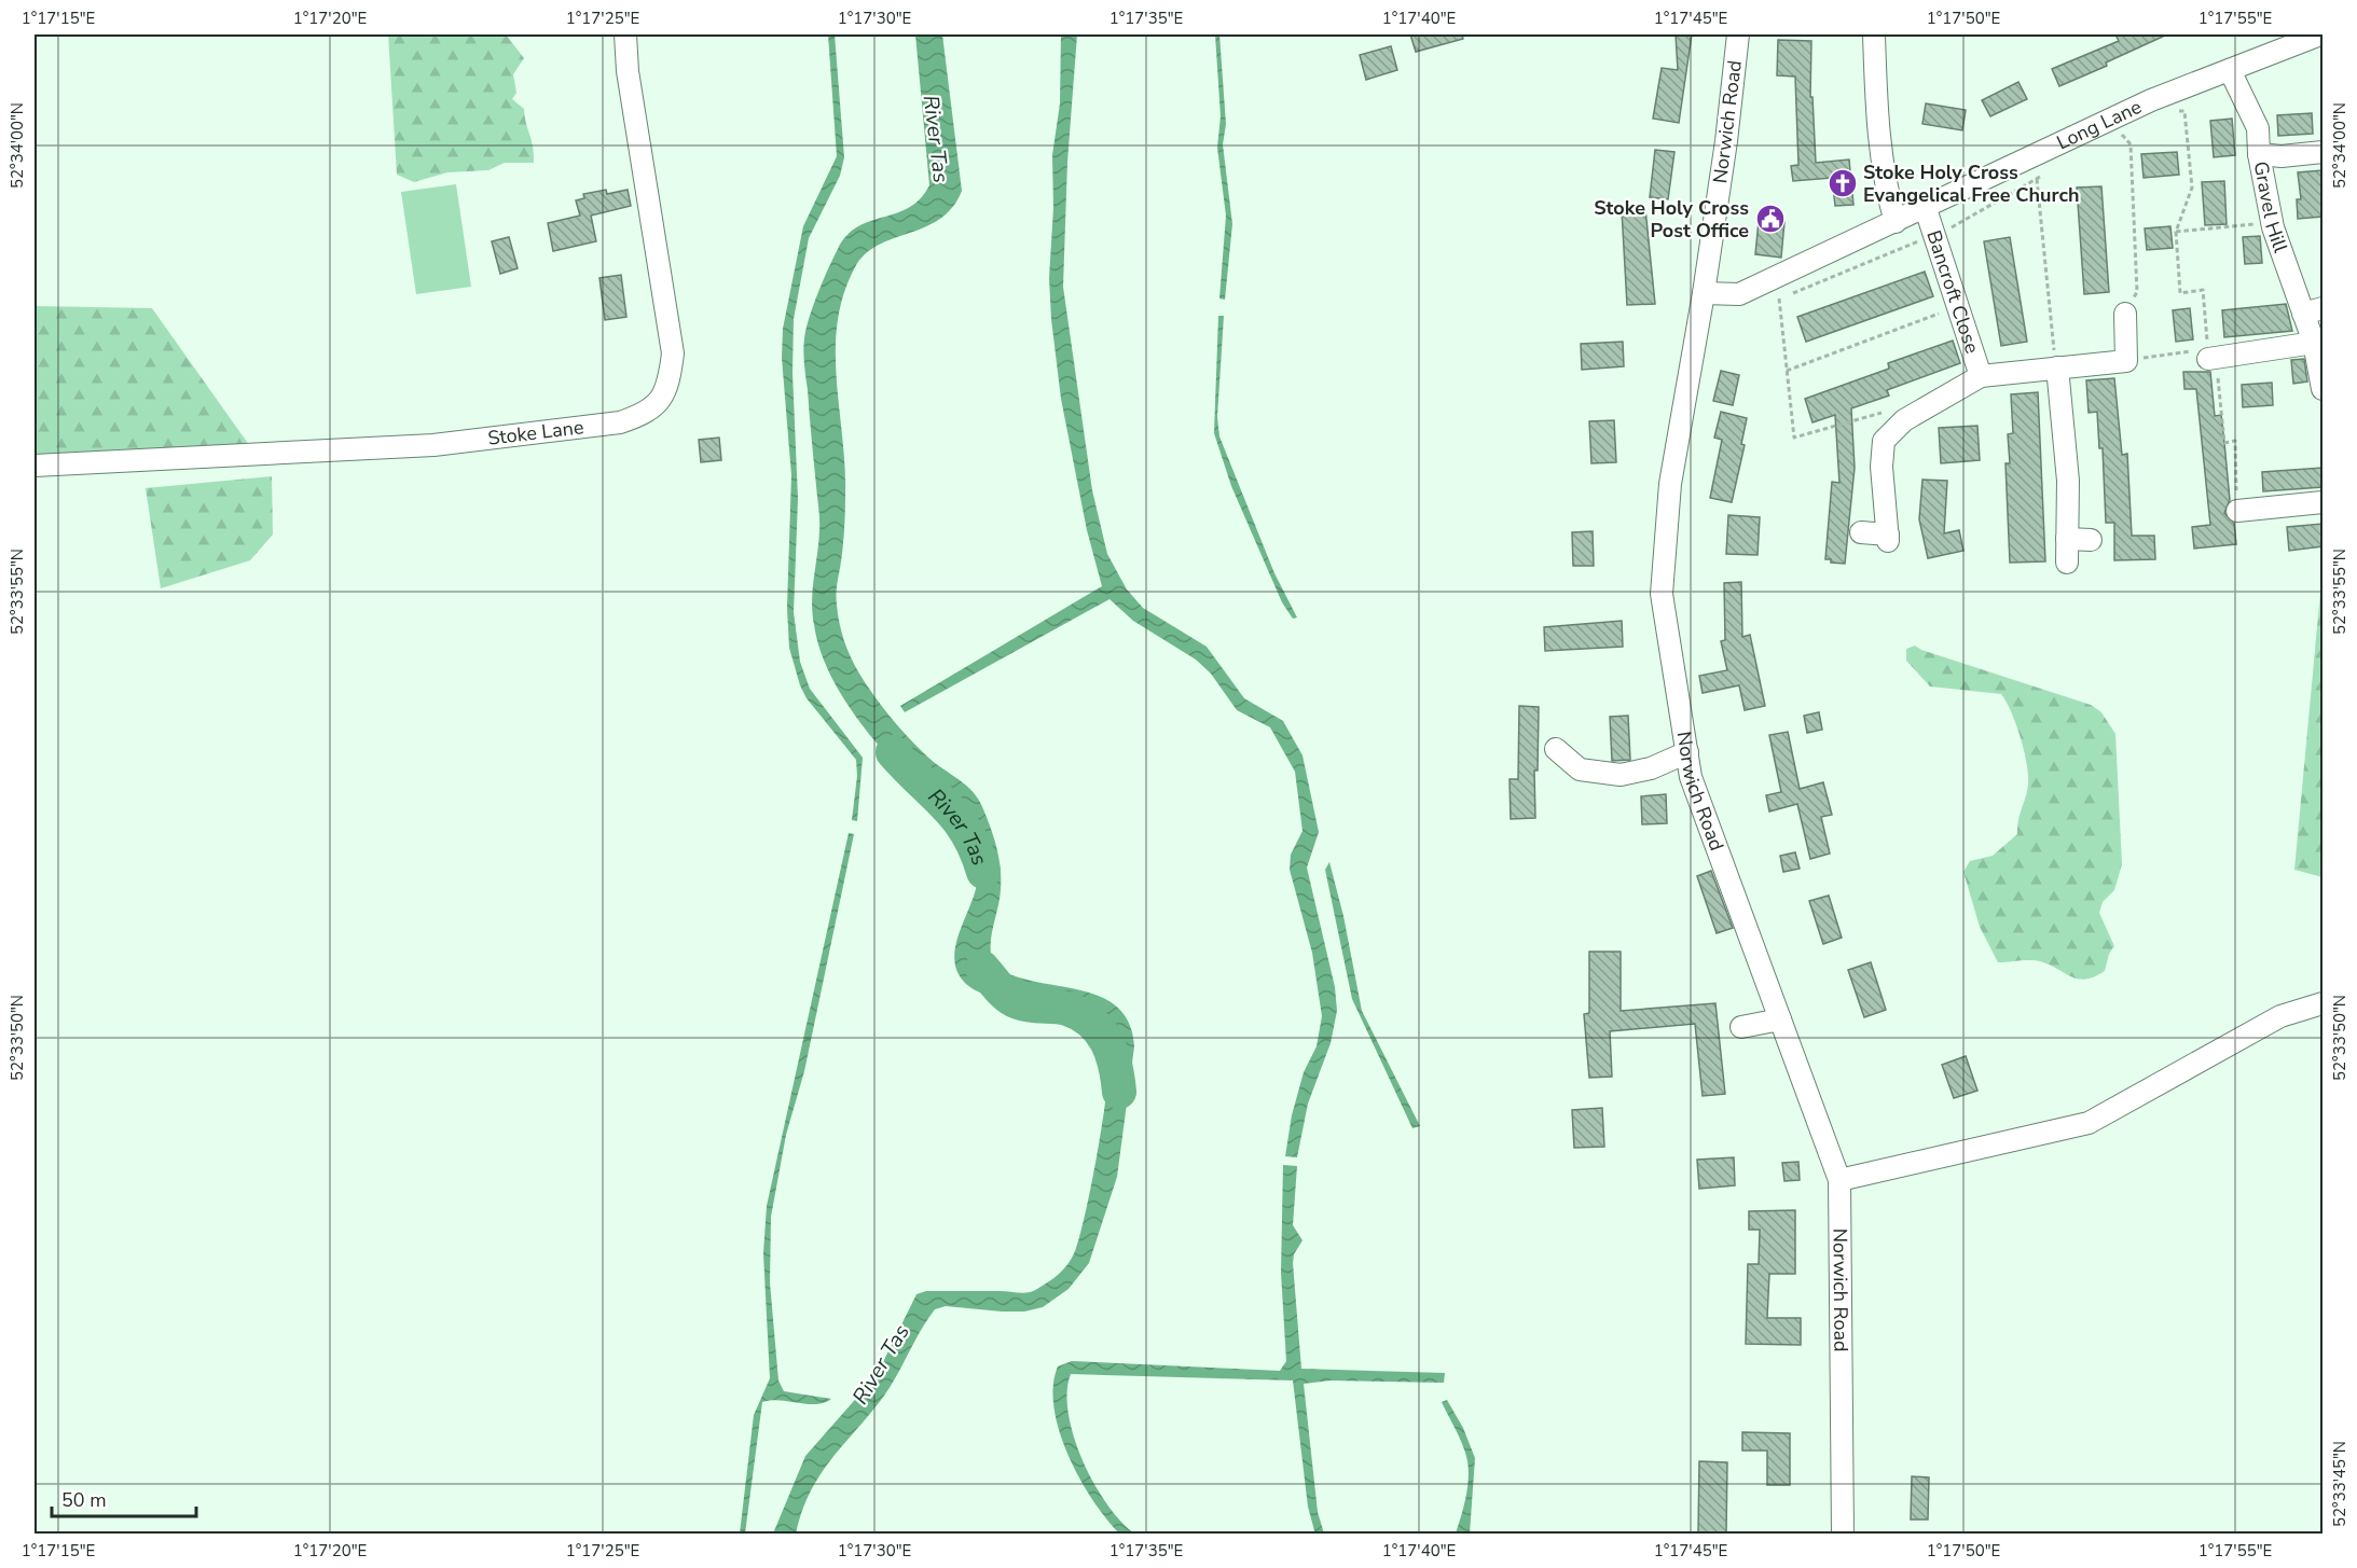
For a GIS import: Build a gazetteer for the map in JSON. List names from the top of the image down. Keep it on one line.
{"streets":{"street":["Norwich Road","Long Lane","Gravel Hill","Bancroft Close","Stoke Lane"]},"crossings":[["Norwich Road","Long Lane"],["Long Lane","Gravel Hill"],["Long Lane","Bancroft Close"]],"water":["River Tas"],"places":{"church":["Stoke Holy Cross Evangelical Free Church"],"public building":["Stoke Holy Cross Post Office"]},"scale_bar":"50 m","coordinates":["1°17'15\"E","1°17'20\"E","1°17'25\"E","1°17'30\"E","1°17'35\"E","1°17'40\"E","1°17'45\"E","1°17'50\"E","1°17'55\"E","52°34'00\"N","52°33'55\"N","52°33'50\"N","52°33'45\"N"]}
